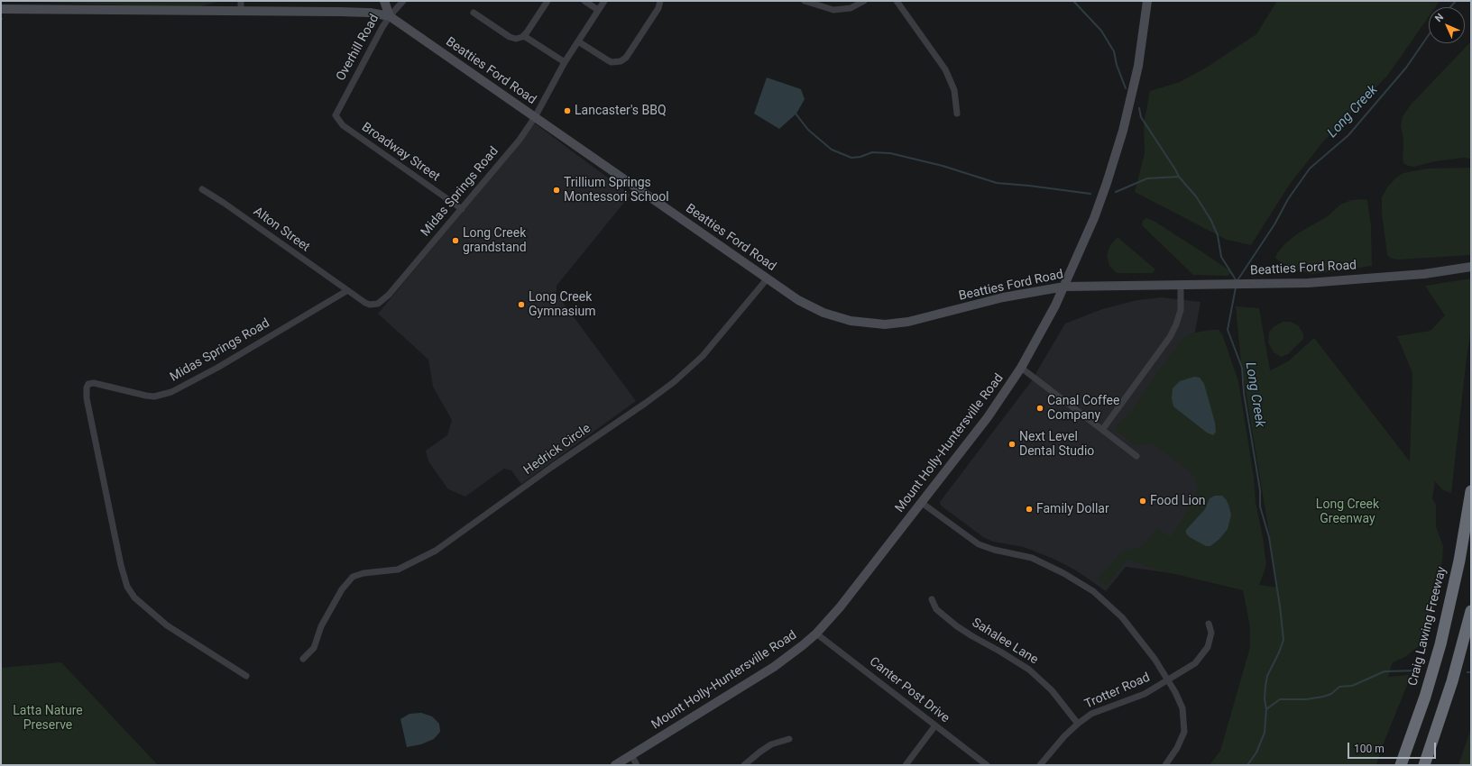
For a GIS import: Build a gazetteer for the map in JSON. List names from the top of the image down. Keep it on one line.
{"streets":{"highway":["Craig Lawing Freeway"],"main road":["Beatties Ford Road","Mount Holly-Huntersville Road"],"street":["Overhill Road","Broadway Street","Midas Springs Road","Alton Street","Hedrick Circle","Sahalee Lane","Canter Post Drive","Trotter Road"]},"crossings":[["Overhill Road","Beatties Ford Road"],["Overhill Road","Broadway Street"],["Beatties Ford Road","Midas Springs Road"],["Beatties Ford Road","Mount Holly-Huntersville Road"],["Beatties Ford Road","Hedrick Circle"],["Broadway Street","Midas Springs Road"],["Midas Springs Road","Alton Street"],["Mount Holly-Huntersville Road","Canter Post Drive"],["Sahalee Lane","Trotter Road"]],"water":["Long Creek"],"parks":["Long Creek Greenway","Latta Nature Preserve"],"places":["Lancaster's BBQ","Trillium Springs Montessori School","Long Creek grandstand","Long Creek Gymnasium","Canal Coffee Company","Next Level Dental Studio","Food Lion","Family Dollar"],"scale_bar":"100 m","north":"top left"}
